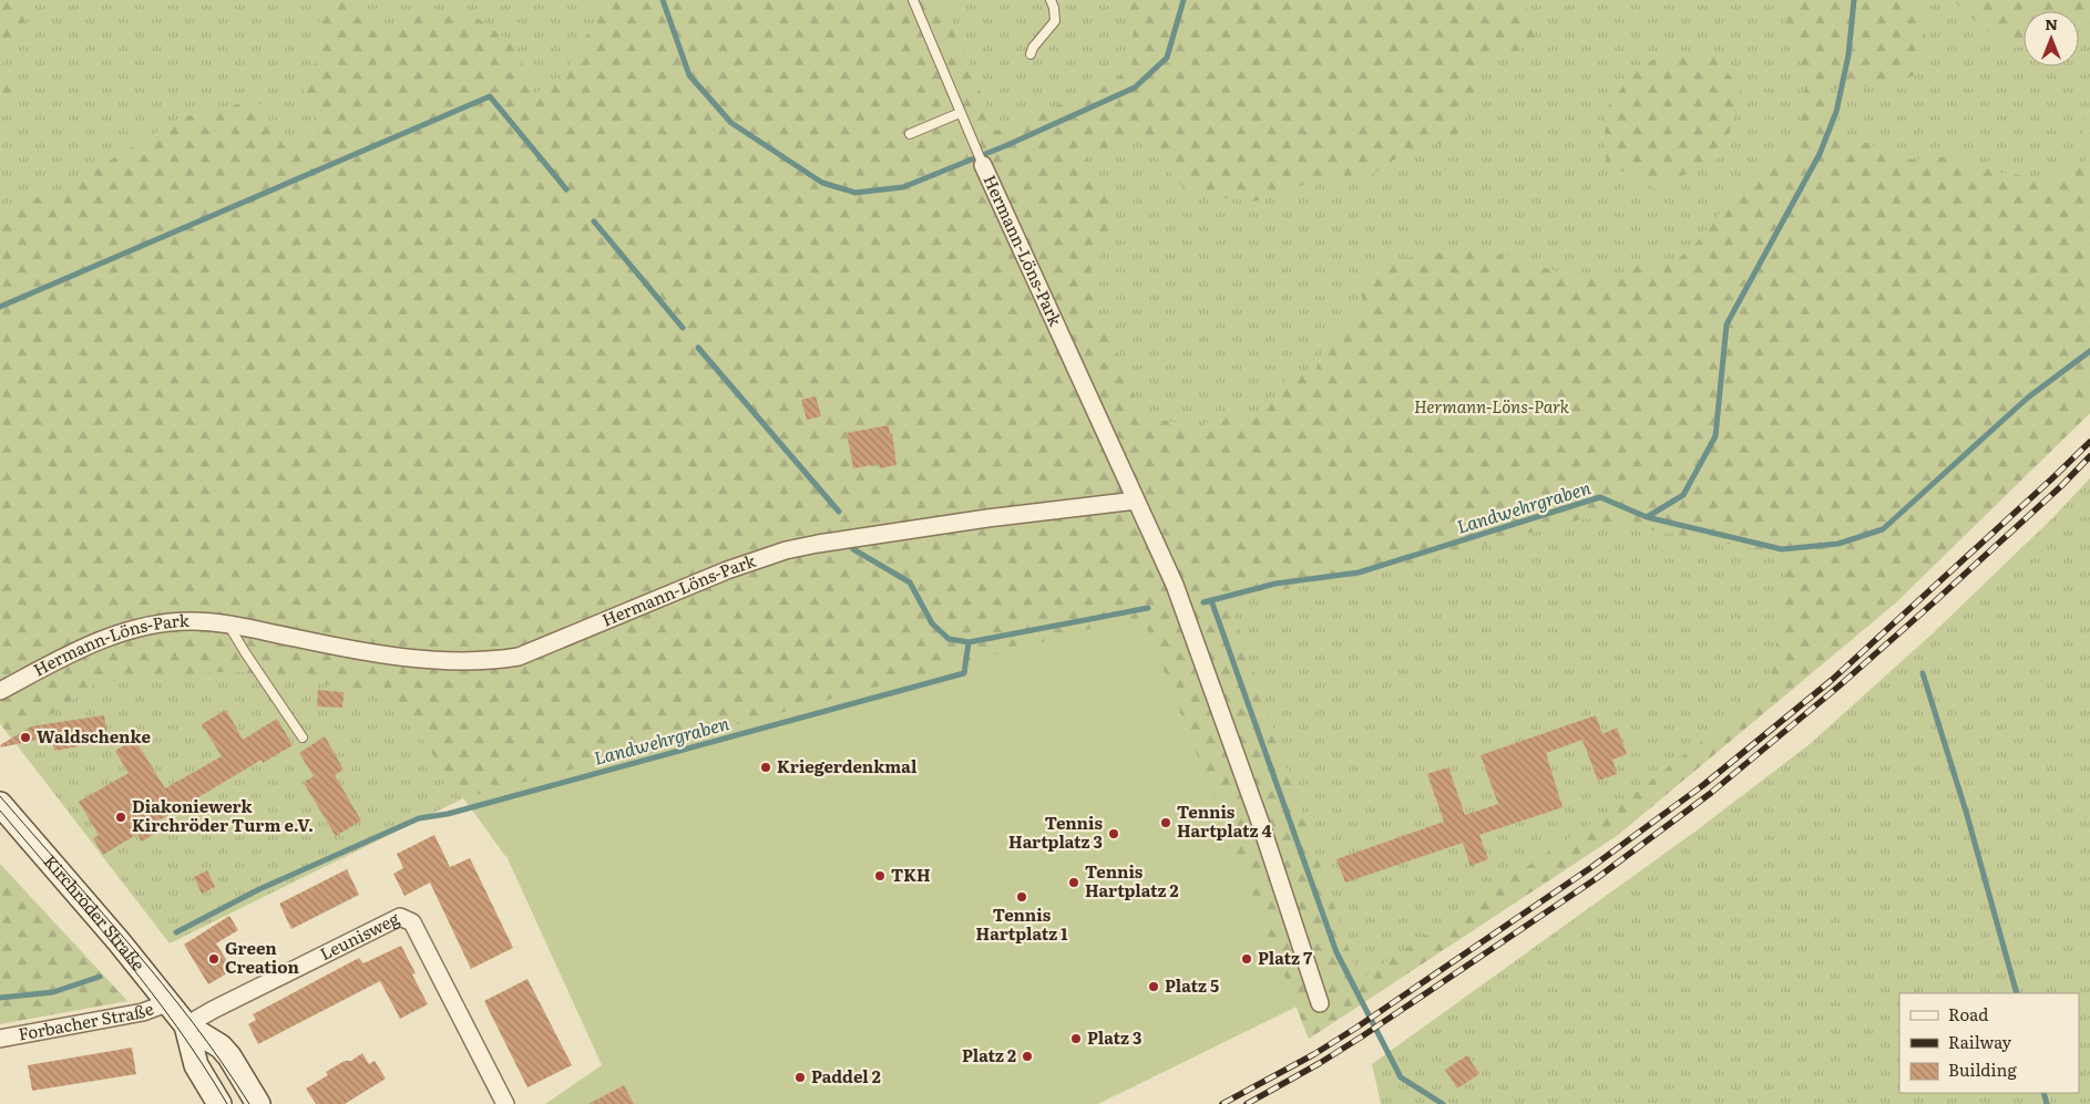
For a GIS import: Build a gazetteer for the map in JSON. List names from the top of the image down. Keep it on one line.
{"streets":{"main road":["Kirchröder Straße"],"street":["Hermann-Löns-Park","Leunisweg","Forbacher Straße"]},"crossings":[["Kirchröder Straße","Leunisweg"],["Kirchröder Straße","Forbacher Straße"]],"water":["Landwehrgraben"],"parks":["Hermann-Löns-Park"],"places":["Waldschenke","Kriegerdenkmal","Diakoniewerk Kirchröder Turm e.V.","Tennis Hartplatz 4","Tennis Hartplatz 3","TKH","Tennis Hartplatz 2","Tennis Hartplatz 1","Green Creation","Platz 7","Platz 5","Platz 3","Platz 2","Paddel 2"],"legend":["Road","Railway","Building"],"north":"top"}
